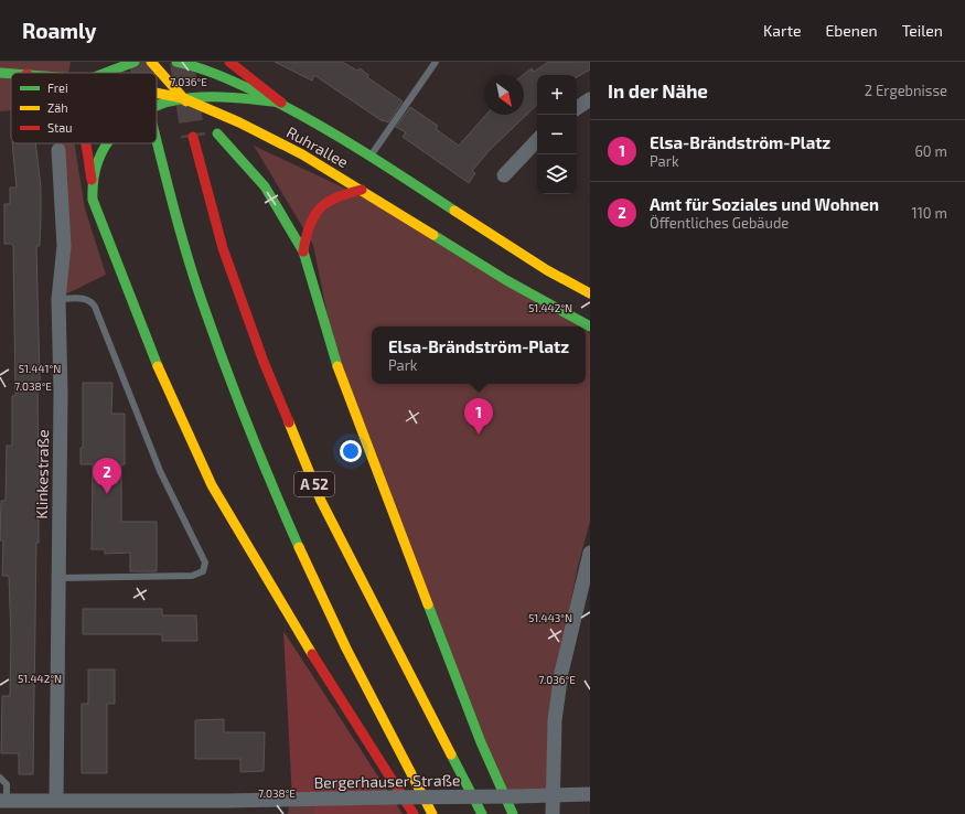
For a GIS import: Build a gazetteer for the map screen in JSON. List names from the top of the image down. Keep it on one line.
{"streets":{"main road":["Ruhrallee","A 52"],"street":["Klinkestraße","Bergerhauser Straße"]},"crossings":[["Klinkestraße","Bergerhauser Straße"]],"legend":["Frei","Zäh","Stau"],"north":"bottom right","page":{"header":"Roamly","nav":["Karte","Ebenen","Teilen"],"heading":["In der Nähe","2 Ergebnisse"],"map_buttons":["+","−"],"list":[{"mark":"1","name":"Elsa-Brändström-Platz","note":"Park","value":"60 m"},{"mark":"2","name":"Amt für Soziales und Wohnen","note":"Öffentliches Gebäude","value":"110 m"}],"popup":["Elsa-Brändström-Platz","Park"],"pins":["1","2"]},"coordinates":["7.036°E","51.442°N","51.441°N","7.038°E","51.443°N"]}
